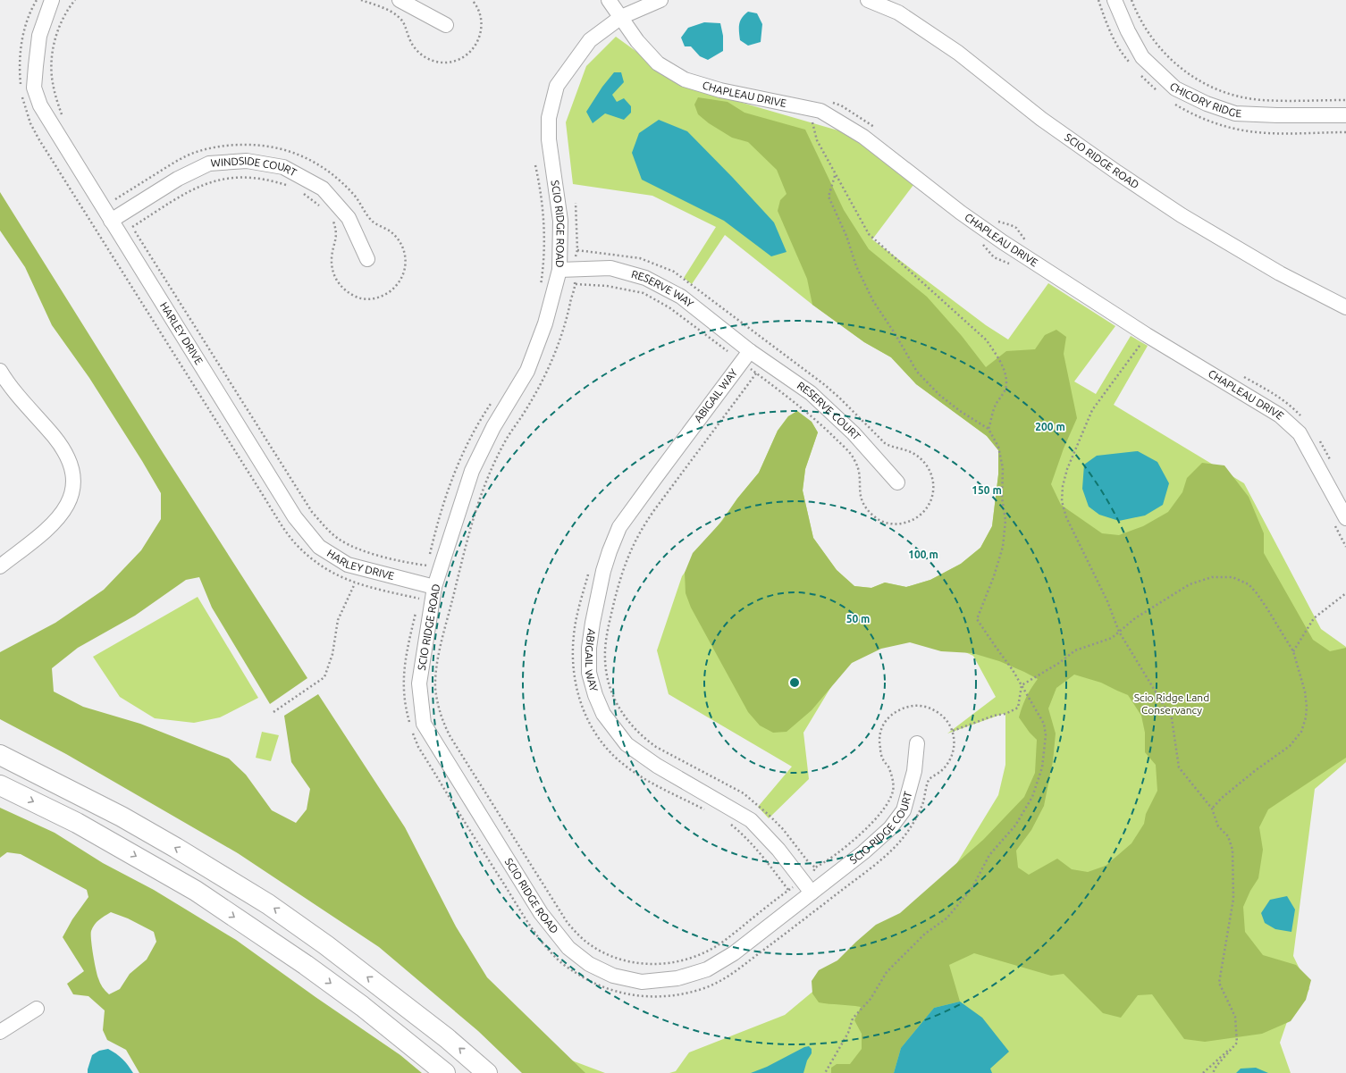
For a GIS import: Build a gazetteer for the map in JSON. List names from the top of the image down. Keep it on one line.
{"streets":{"street":["CHAPLEAU DRIVE","CHICORY RIDGE","SCIO RIDGE ROAD","WINDSIDE COURT","RESERVE WAY","HARLEY DRIVE","ABIGAIL WAY","RESERVE COURT","SCIO RIDGE COURT"]},"crossings":[["CHAPLEAU DRIVE","SCIO RIDGE ROAD"],["SCIO RIDGE ROAD","RESERVE WAY"],["SCIO RIDGE ROAD","HARLEY DRIVE"],["SCIO RIDGE ROAD","ABIGAIL WAY"],["SCIO RIDGE ROAD","SCIO RIDGE COURT"],["WINDSIDE COURT","HARLEY DRIVE"],["RESERVE WAY","ABIGAIL WAY"],["RESERVE WAY","RESERVE COURT"],["ABIGAIL WAY","RESERVE COURT"],["ABIGAIL WAY","SCIO RIDGE COURT"]],"parks":["Scio Ridge Land Conservancy"],"rings":["200 m","150 m","100 m","50 m"]}
